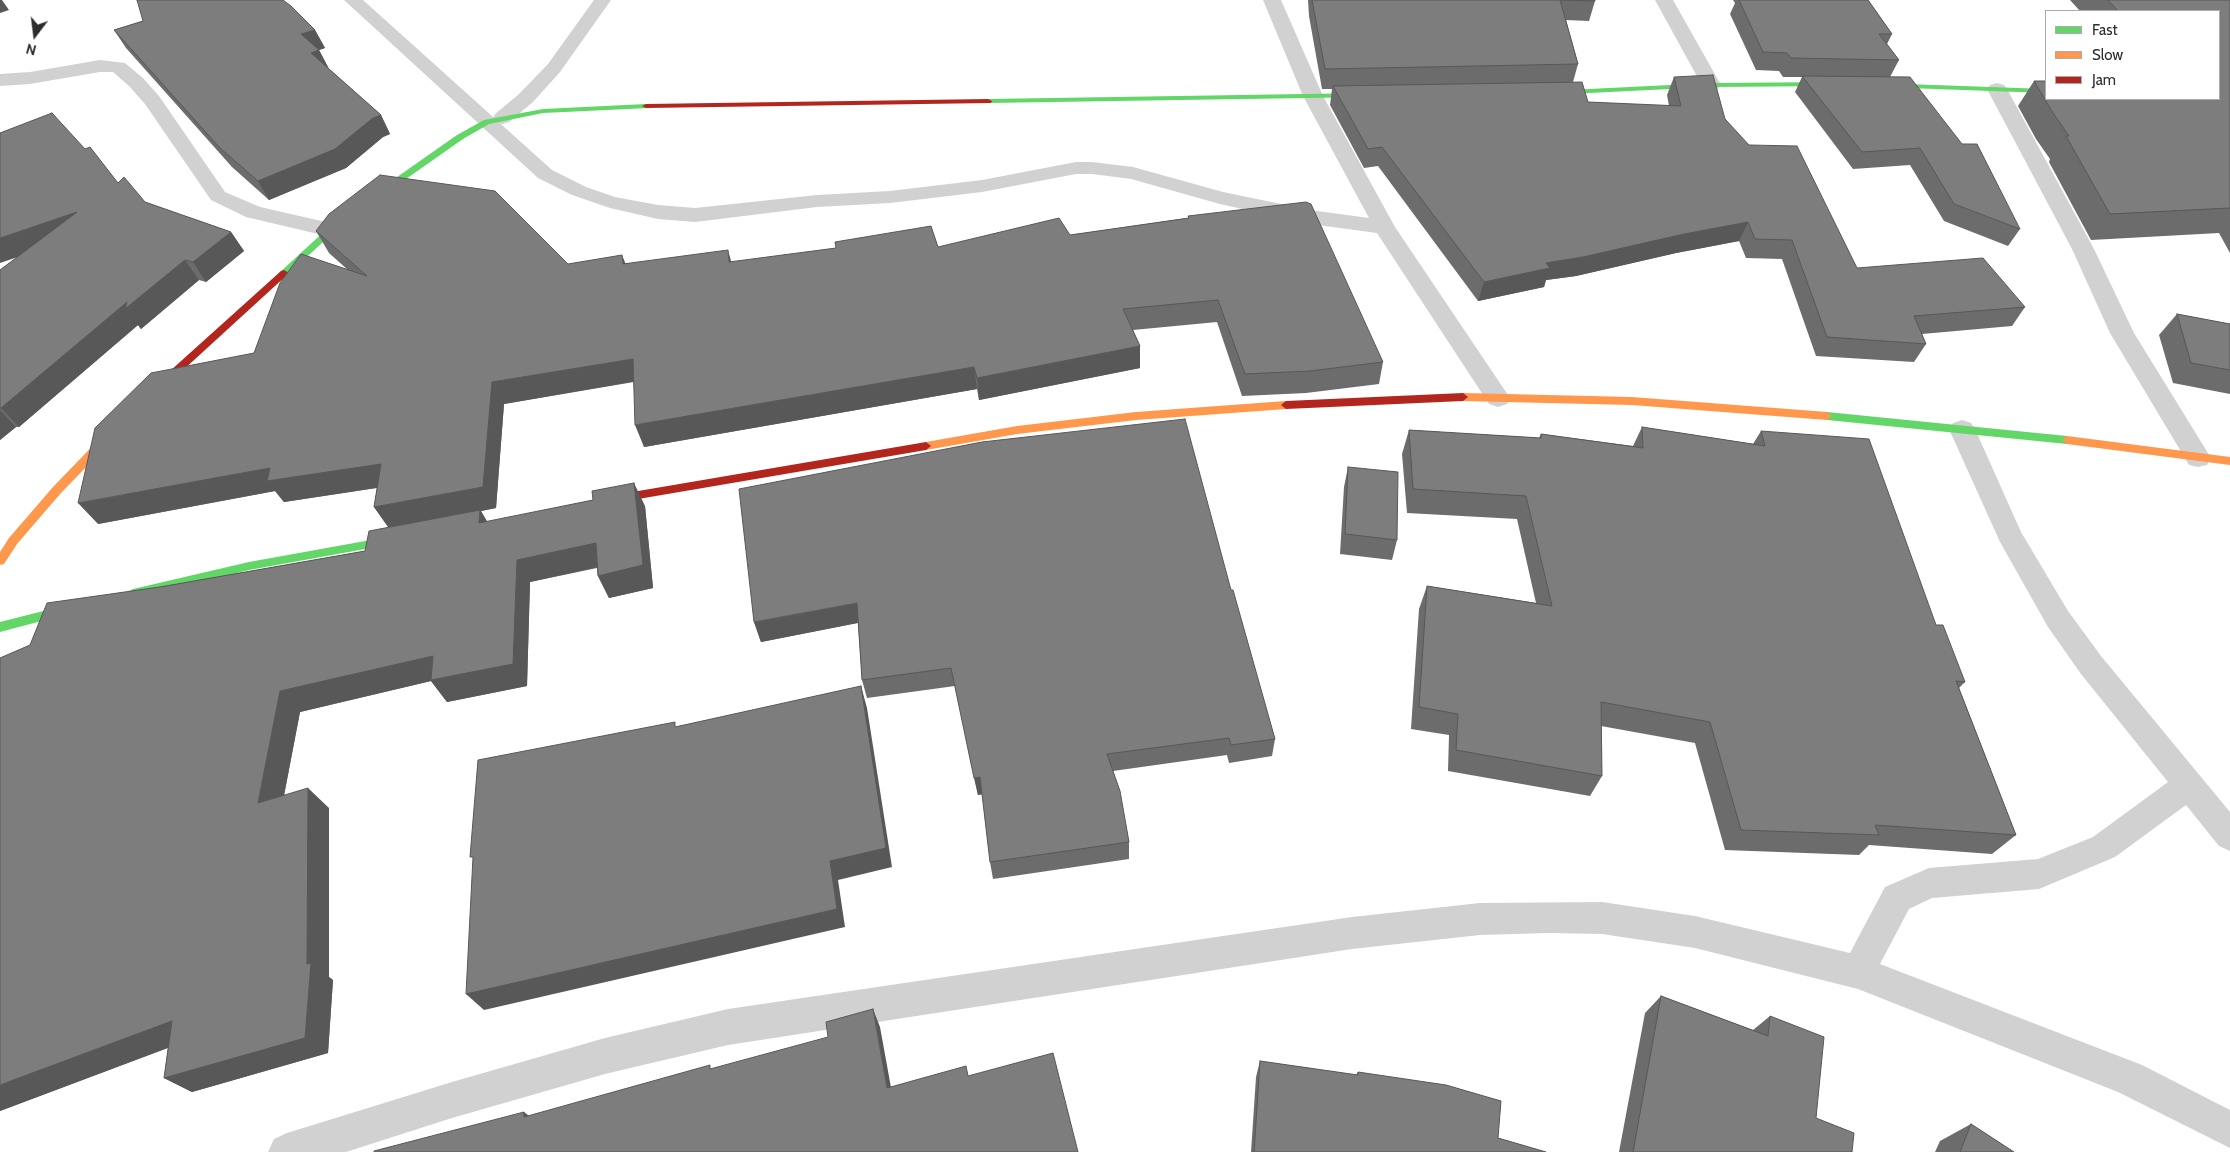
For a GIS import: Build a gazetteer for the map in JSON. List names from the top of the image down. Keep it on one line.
{"legend":["Fast","Slow","Jam"],"north":"bottom"}
